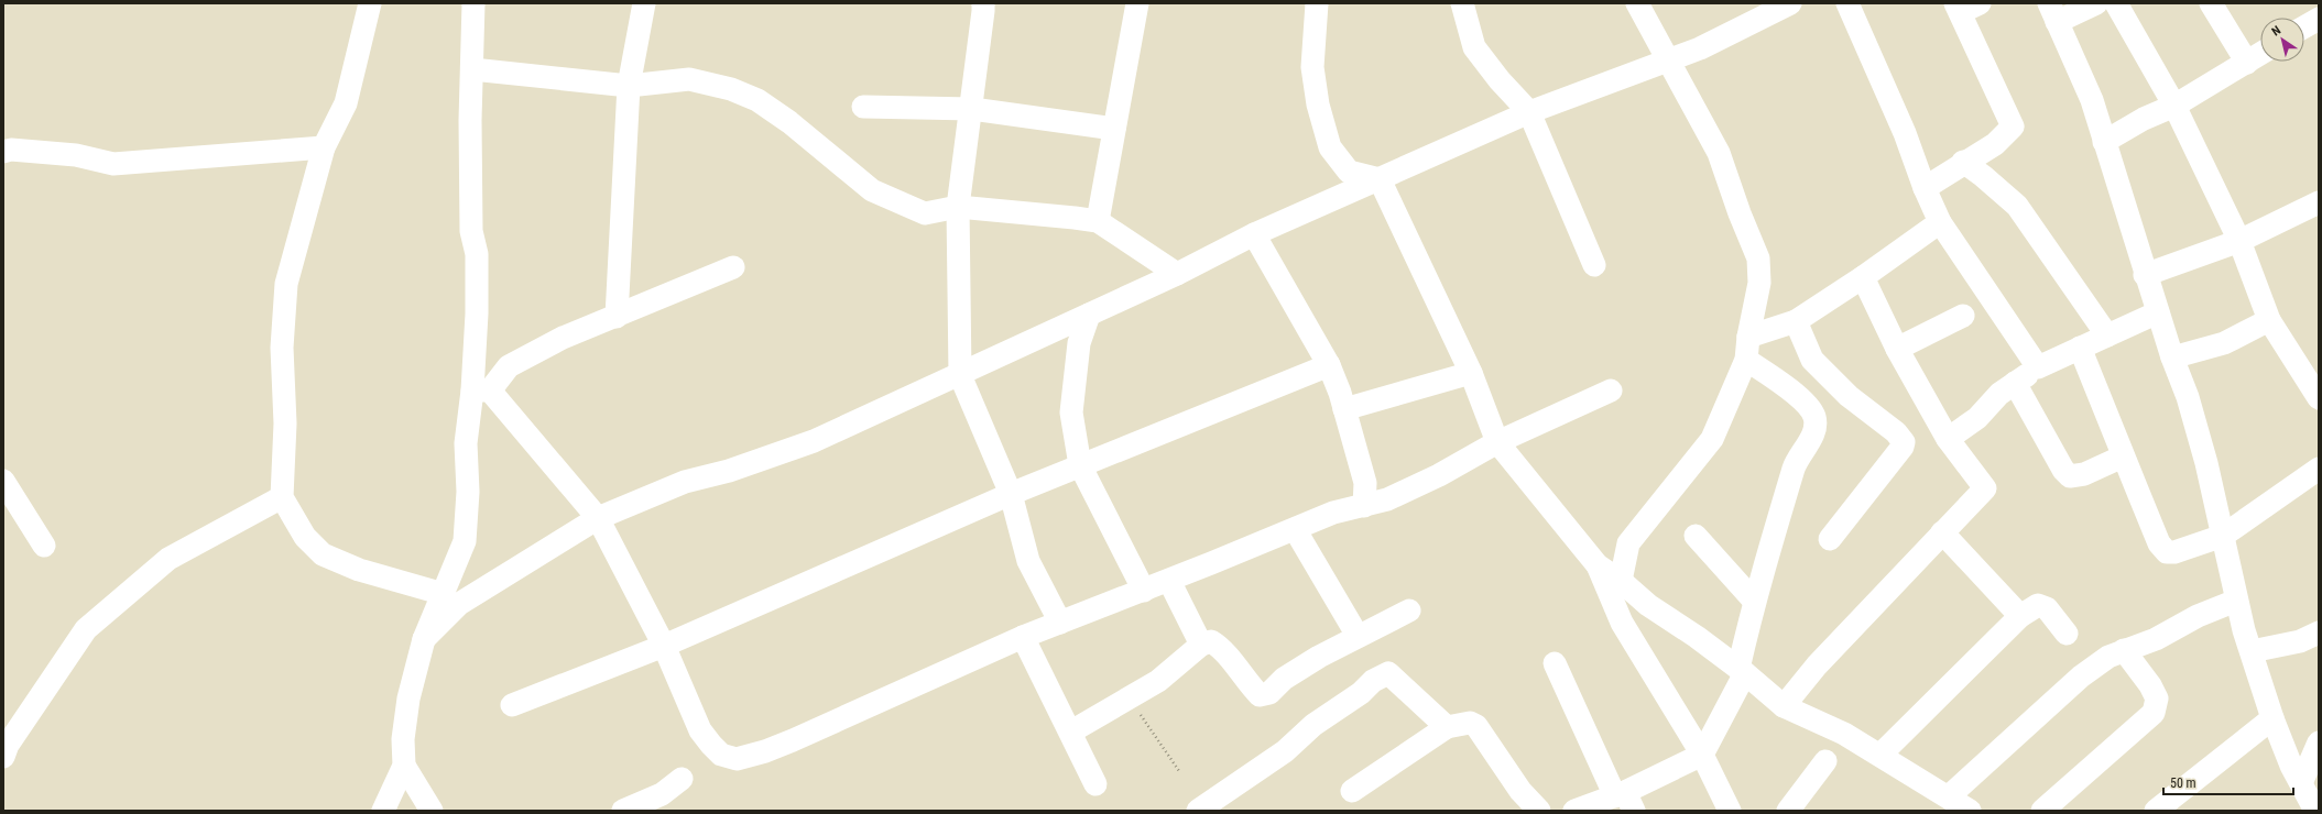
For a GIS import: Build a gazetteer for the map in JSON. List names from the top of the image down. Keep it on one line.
{"scale_bar":"50 m","north":"top left"}
